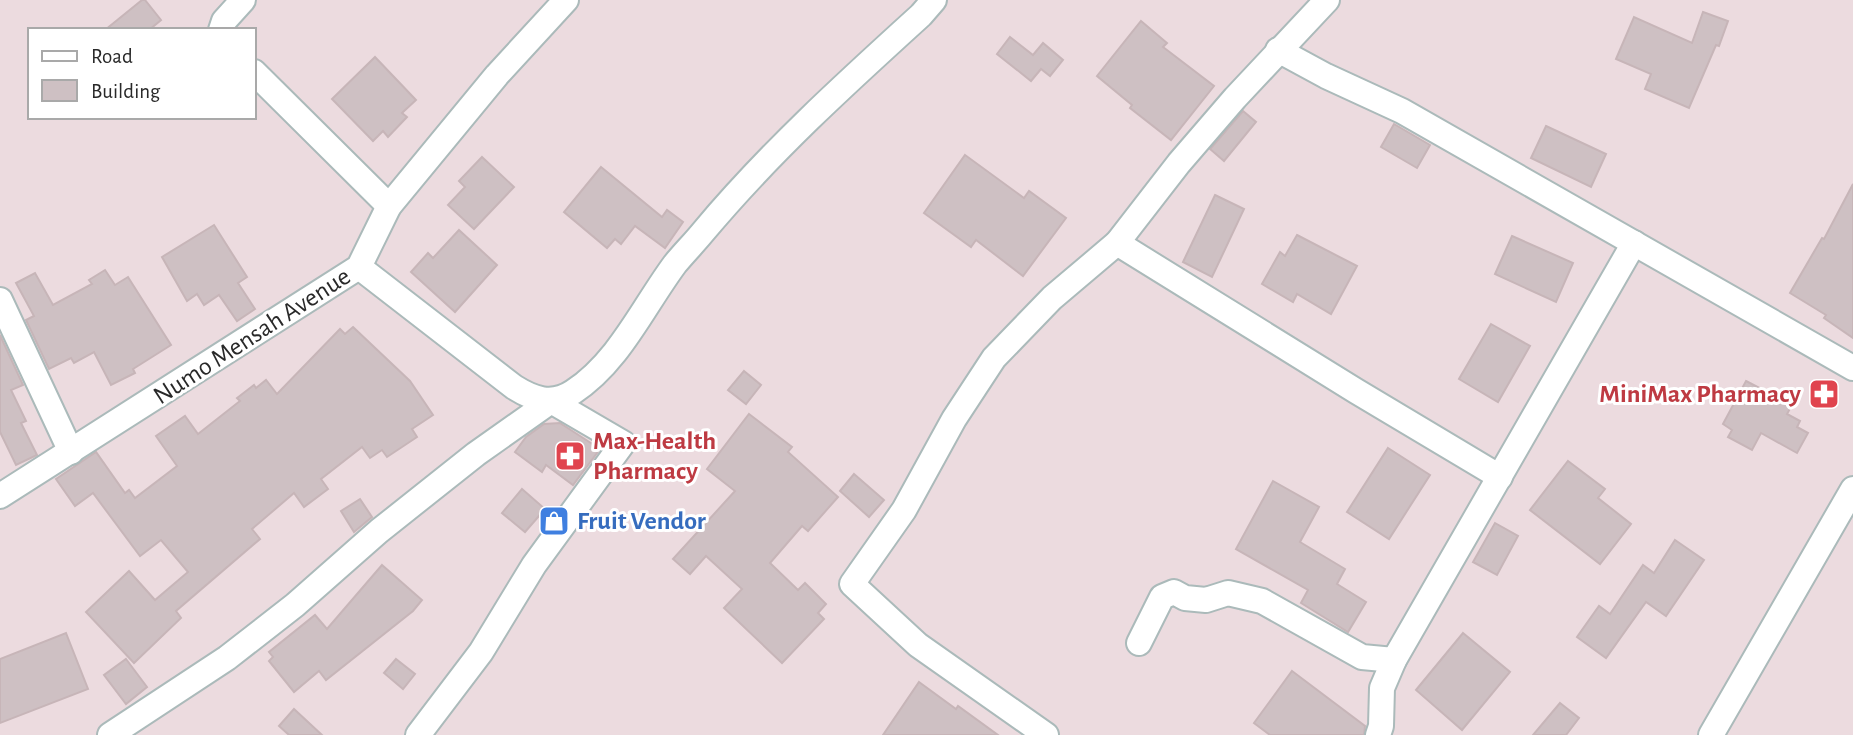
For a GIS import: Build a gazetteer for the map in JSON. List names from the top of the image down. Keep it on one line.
{"streets":{"street":["Numo Mensah Avenue"]},"places":{"pharmacy":["MiniMax Pharmacy","Max-Health Pharmacy"],"shop":["Fruit Vendor"]},"legend":["Road","Building"]}
